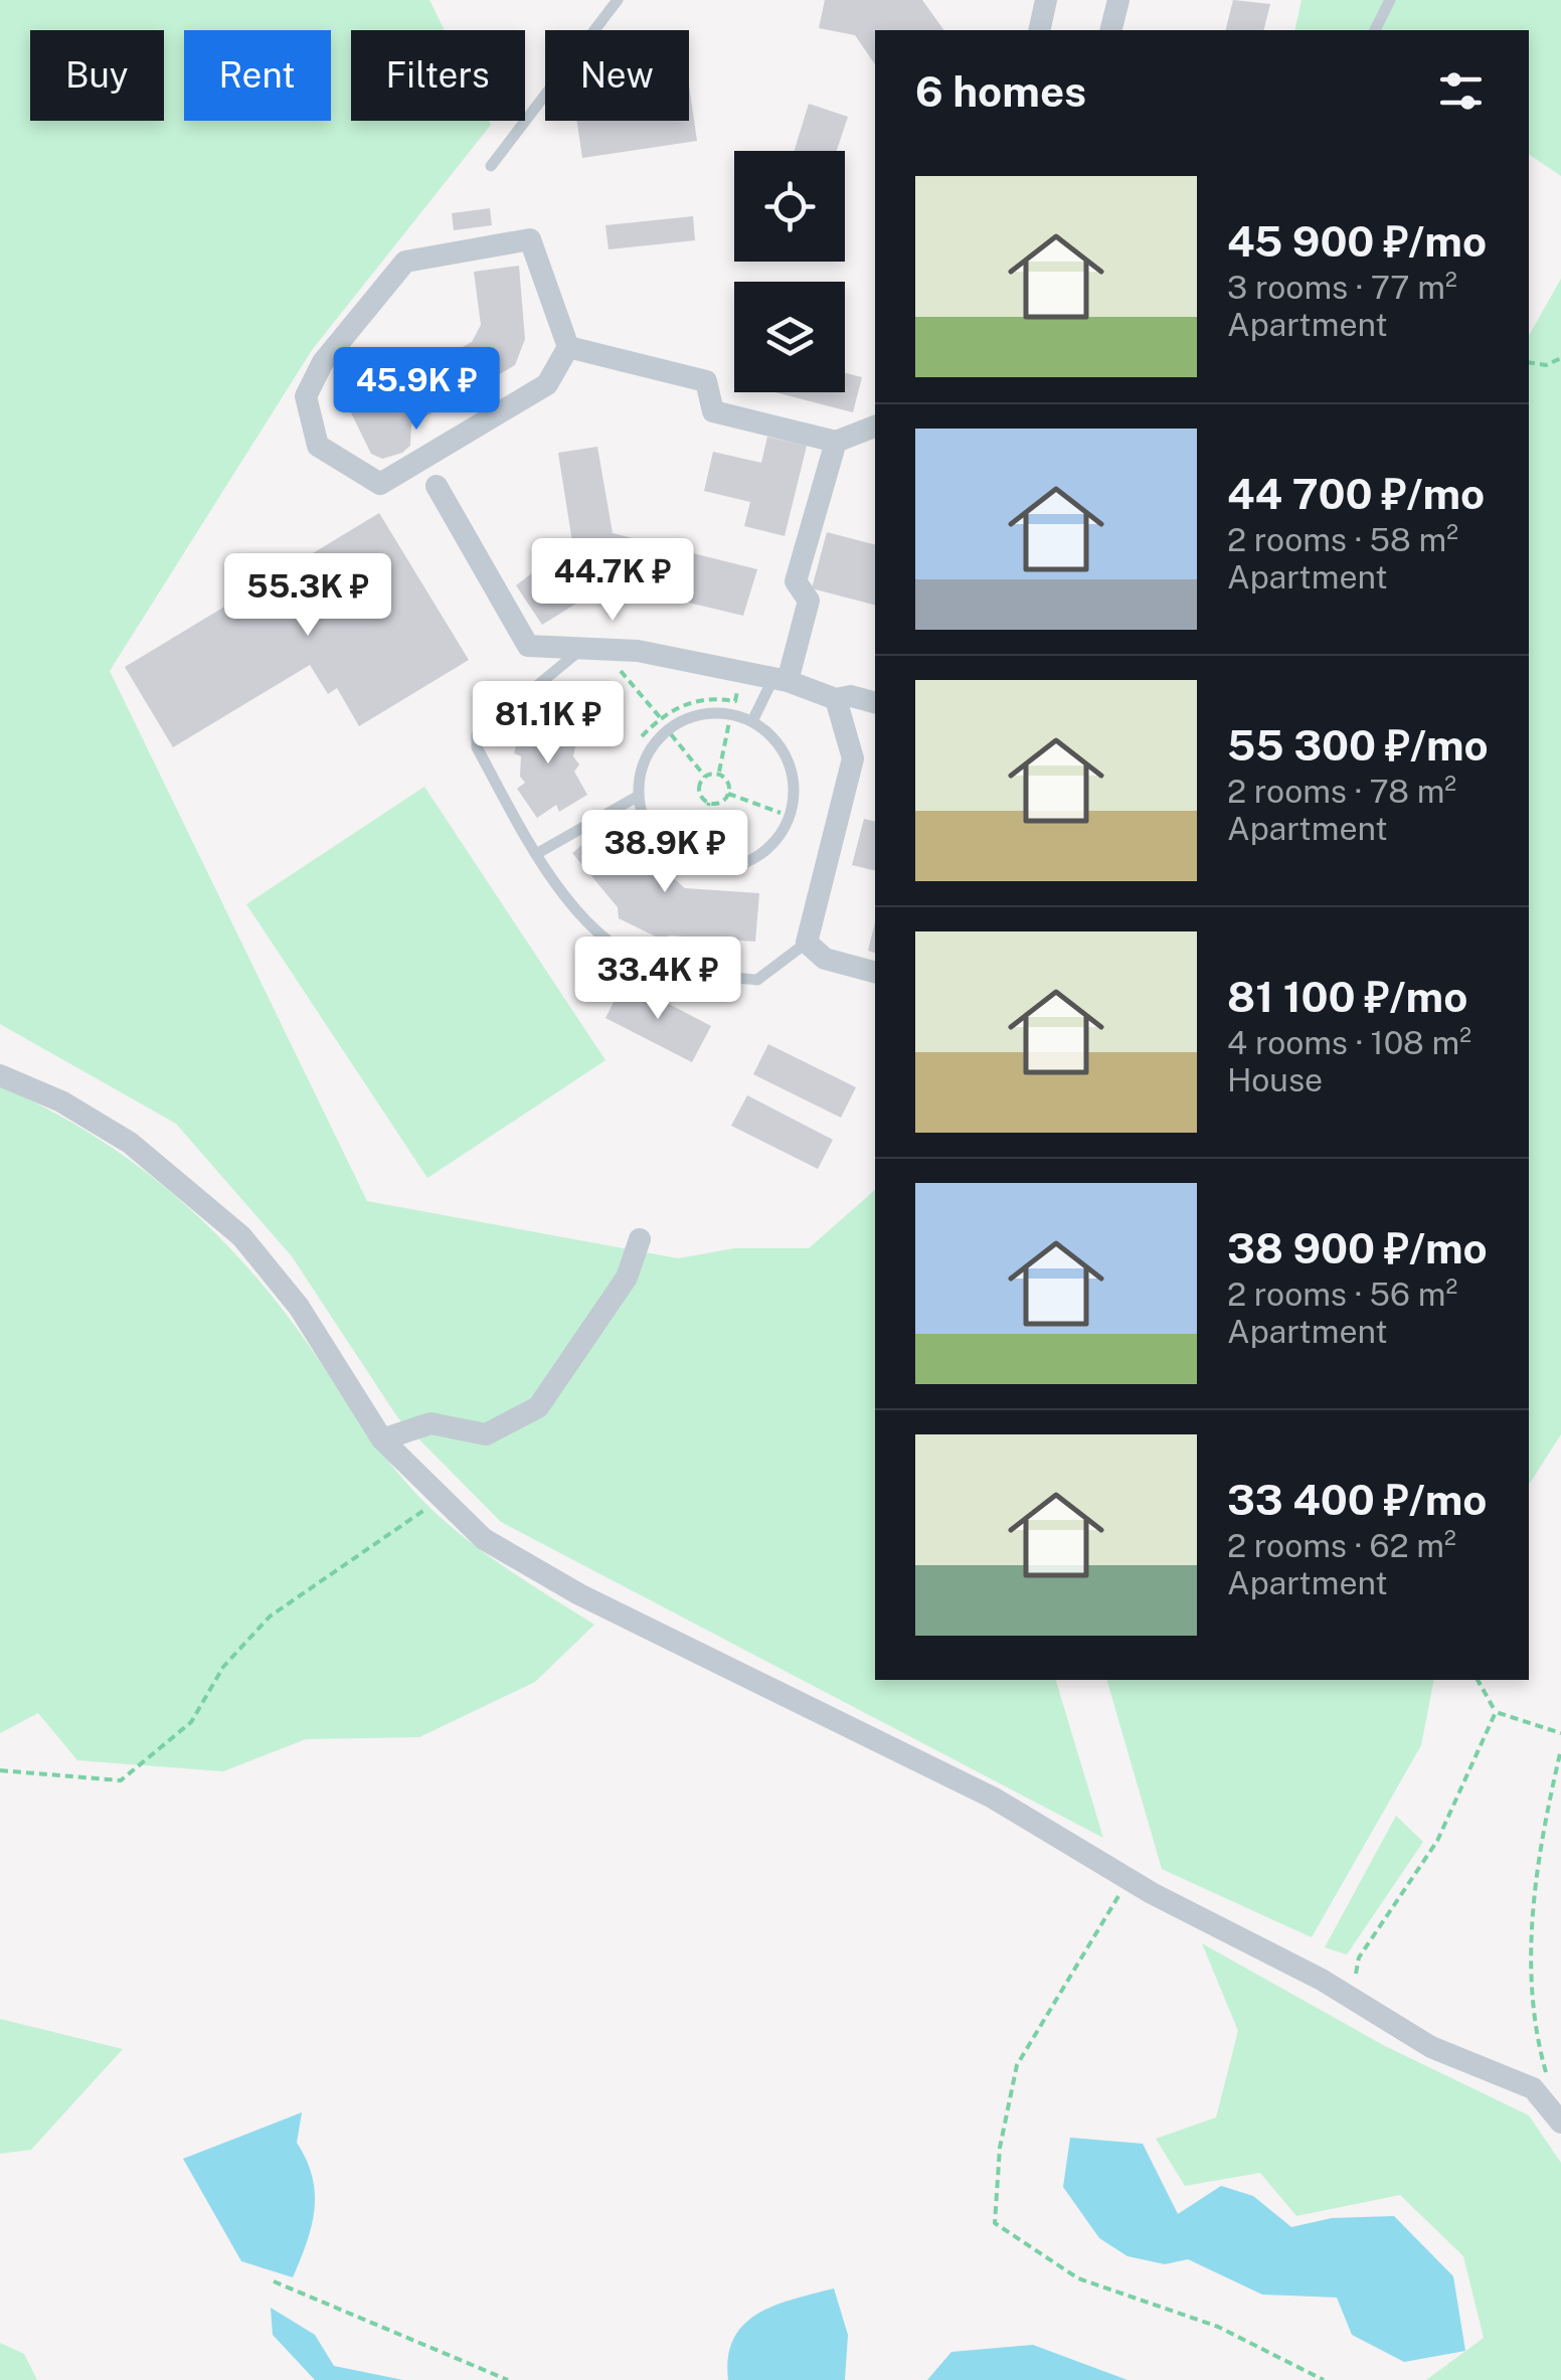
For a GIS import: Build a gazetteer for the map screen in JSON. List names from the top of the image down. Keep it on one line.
{"page":{"chip":["Buy","Rent","Filters","New"],"heading":"6 homes","list":[{"name":"45 900 ₽/mo","note":"3 rooms · 77 m² · Apartment"},{"name":"44 700 ₽/mo","note":"2 rooms · 58 m² · Apartment"},{"name":"55 300 ₽/mo","note":"2 rooms · 78 m² · Apartment"},{"name":"81 100 ₽/mo","note":"4 rooms · 108 m² · House"},{"name":"38 900 ₽/mo","note":"2 rooms · 56 m² · Apartment"},{"name":"33 400 ₽/mo","note":"2 rooms · 62 m² · Apartment"}],"price":["45.9K ₽","44.7K ₽","55.3K ₽","81.1K ₽","38.9K ₽","33.4K ₽"]}}
